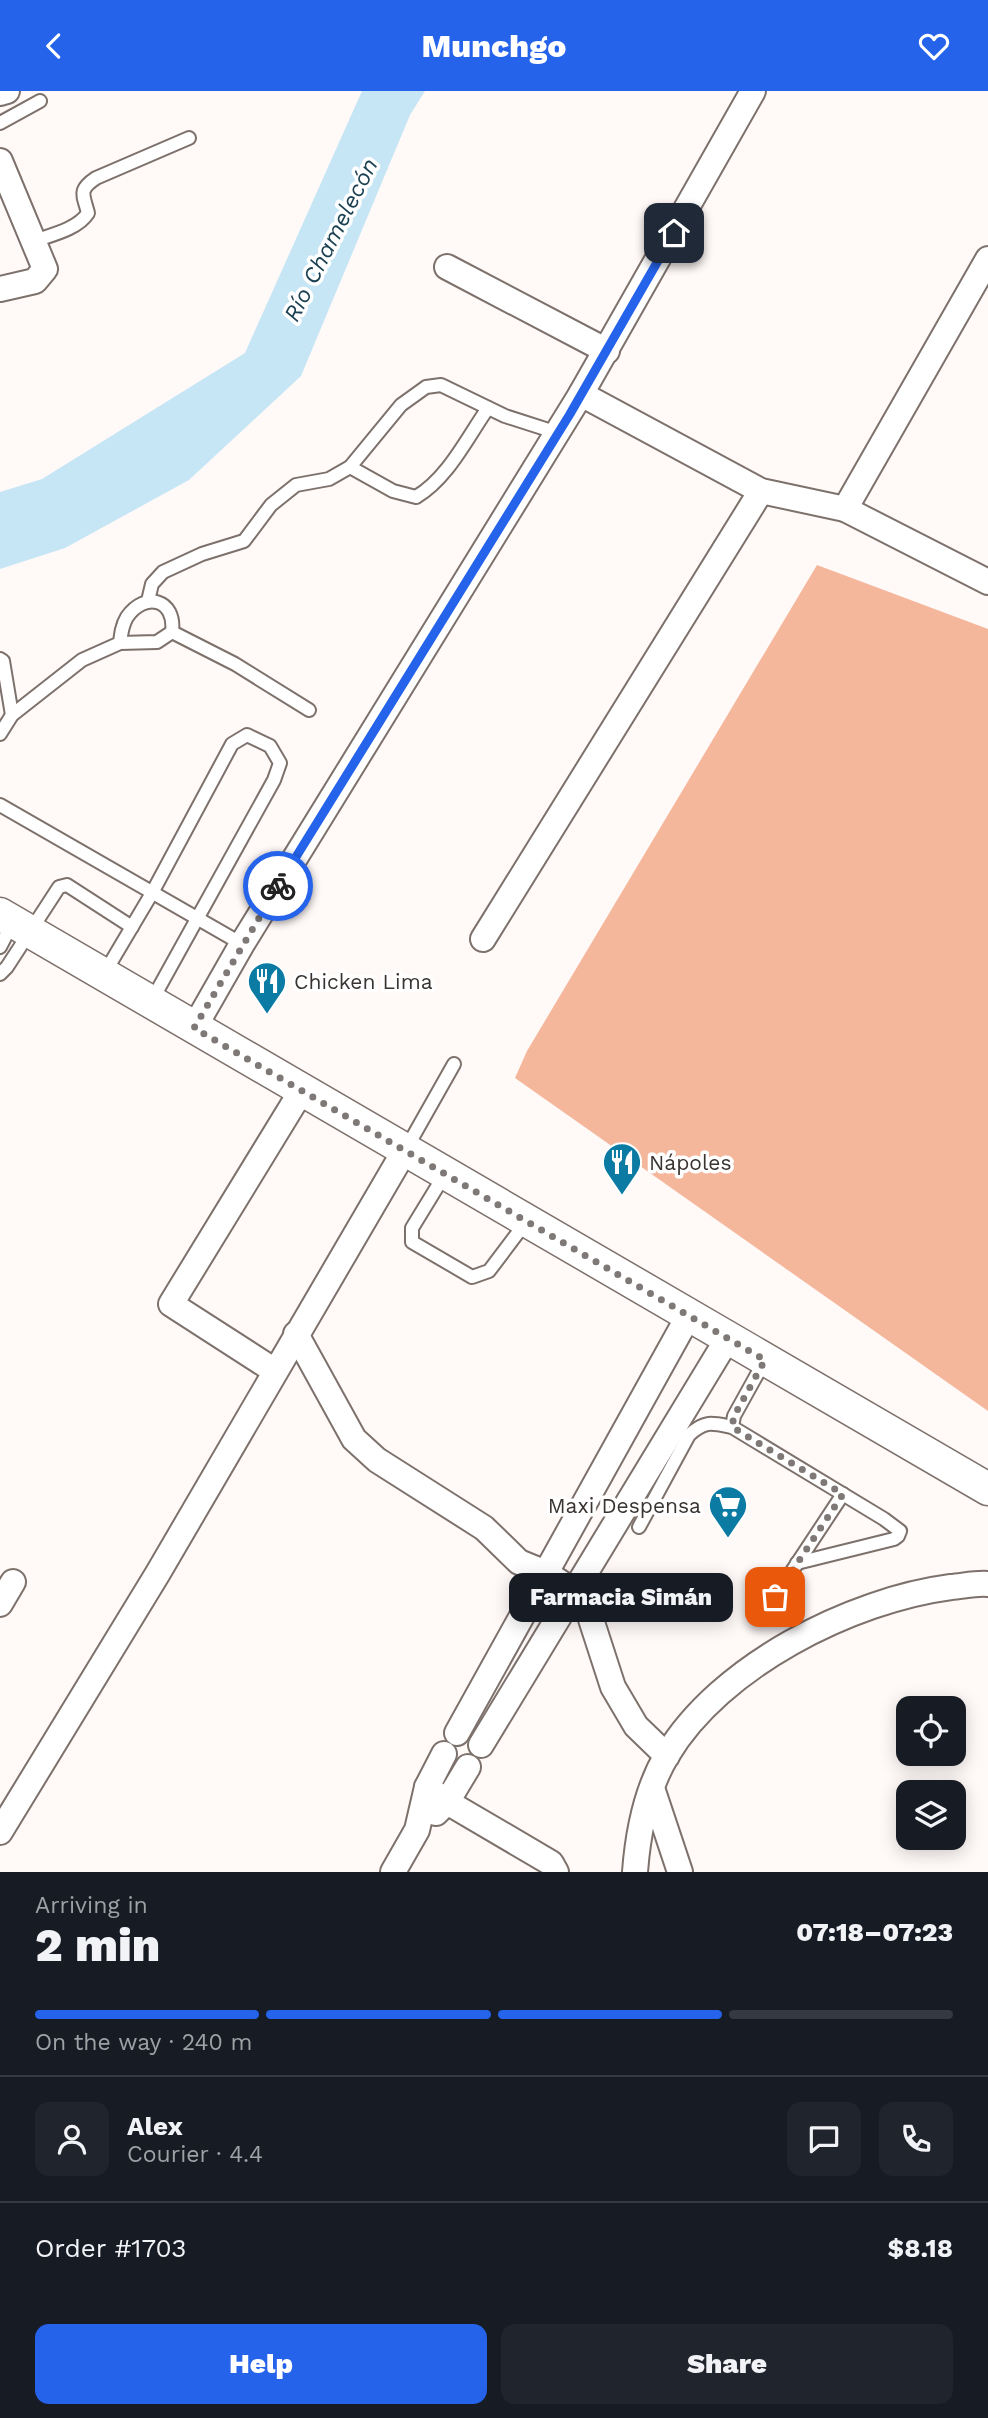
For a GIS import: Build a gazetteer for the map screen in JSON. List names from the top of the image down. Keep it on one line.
{"water":["Río Chamelecón"],"places":{"restaurant":["Chicken Lima","Nápoles"],"supermarket":["Maxi Despensa"],"other":["Farmacia Simán"]},"page":{"header":"Munchgo","bubble":"Farmacia Simán","heading":["2 min","Arriving in","07:18–07:23"],"panel":["Alex","Courier · 4.4","Order #1703","$8.18"],"bar":"On the way · 240 m","buttons":["Help","Share"]}}
